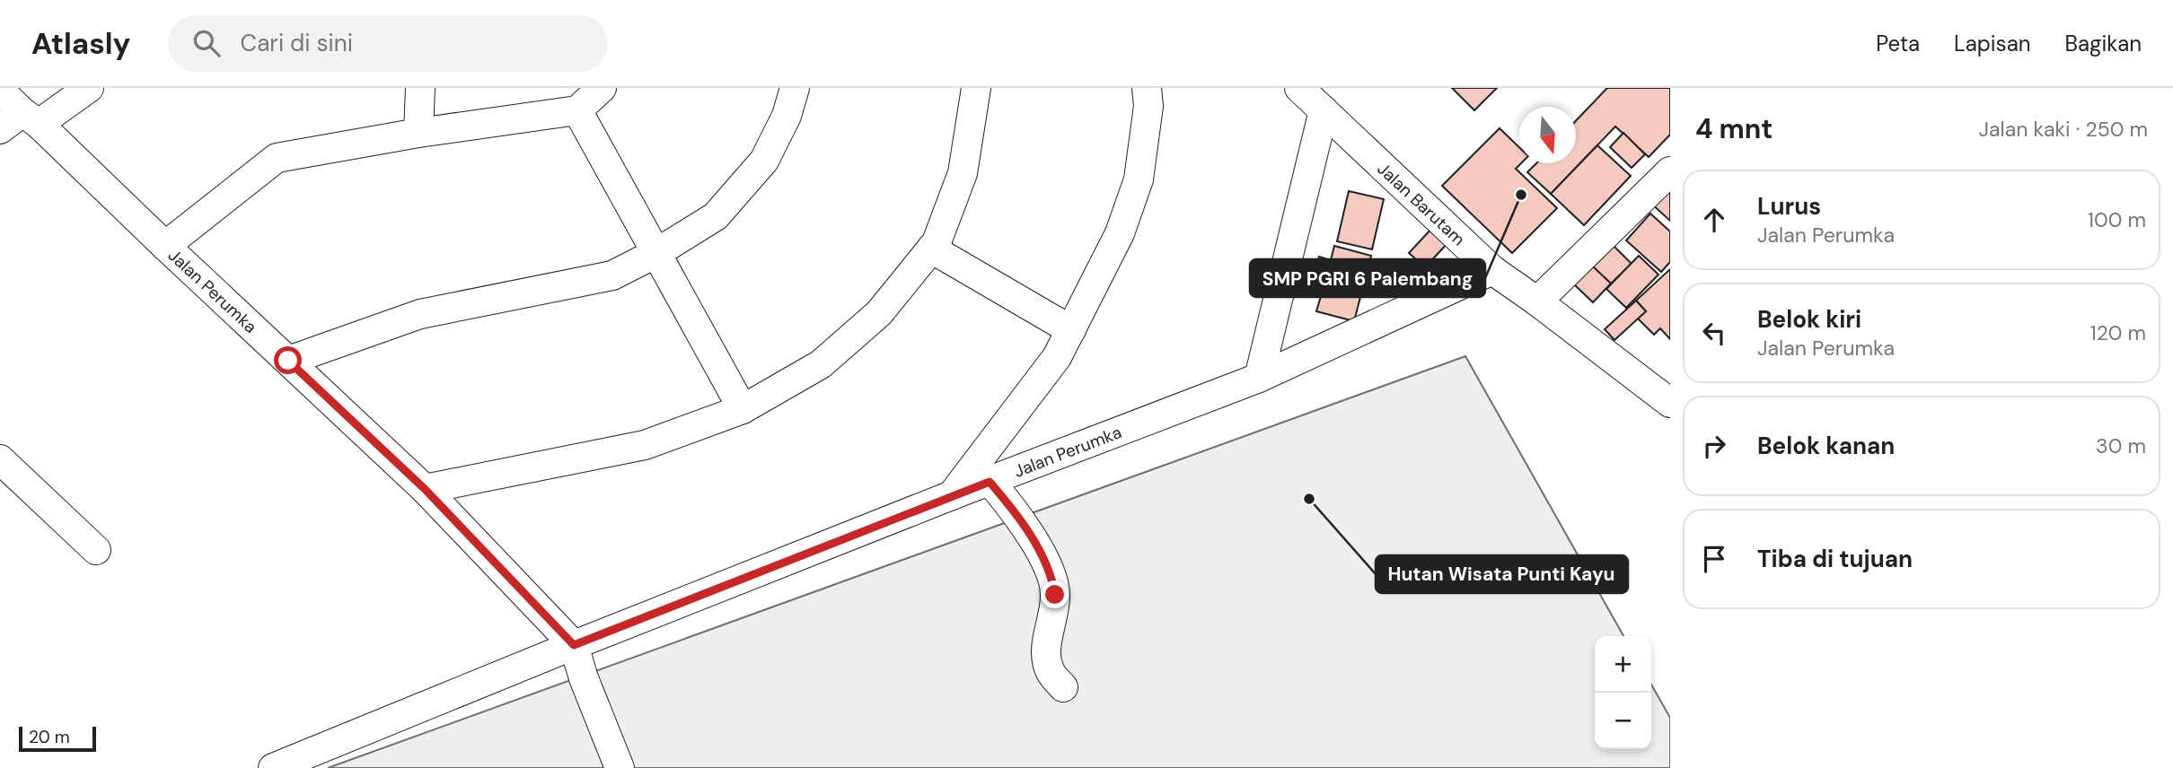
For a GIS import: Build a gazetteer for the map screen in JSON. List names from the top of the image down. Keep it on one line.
{"streets":{"street":["Jalan Barutam","Jalan Perumka"]},"crossings":[["Jalan Barutam","Jalan Perumka"]],"places":["SMP PGRI 6 Palembang","Hutan Wisata Punti Kayu"],"scale_bar":"20 m","north":"bottom","page":{"header":"Atlasly","search":"Cari di sini","nav":["Peta","Lapisan","Bagikan"],"heading":["4 mnt","Jalan kaki · 250 m"],"list":[["Lurus","Jalan Perumka","100 m"],["Belok kiri","Jalan Perumka","120 m"],["Belok kanan","30 m"],"Tiba di tujuan"],"map_buttons":["+","−"],"scale":"20 m"}}
